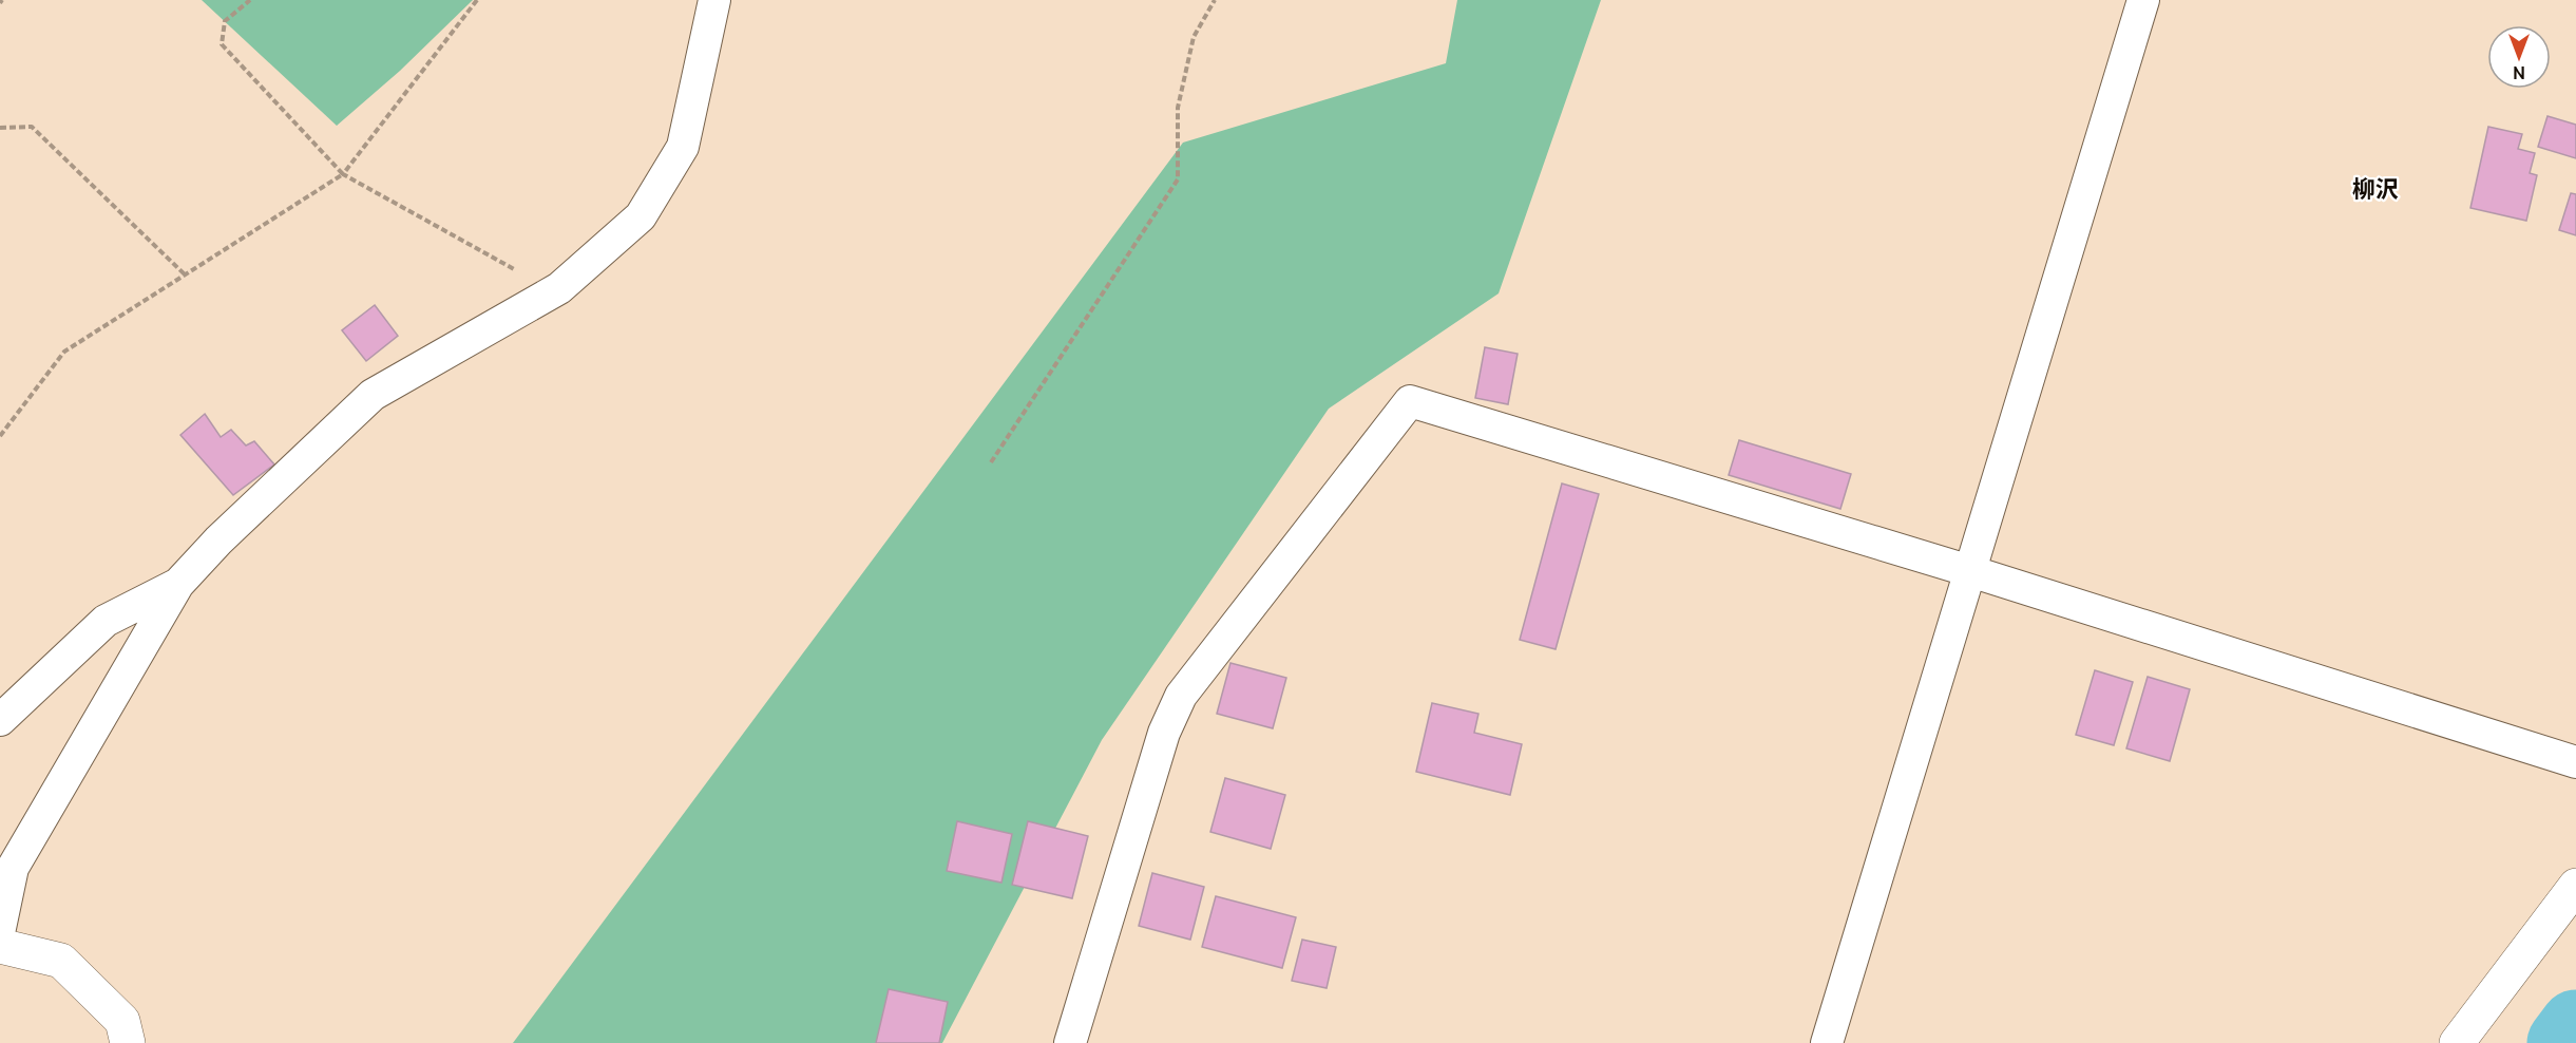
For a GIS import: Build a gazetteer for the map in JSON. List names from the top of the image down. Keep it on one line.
{"districts":["柳沢"],"north":"bottom"}
